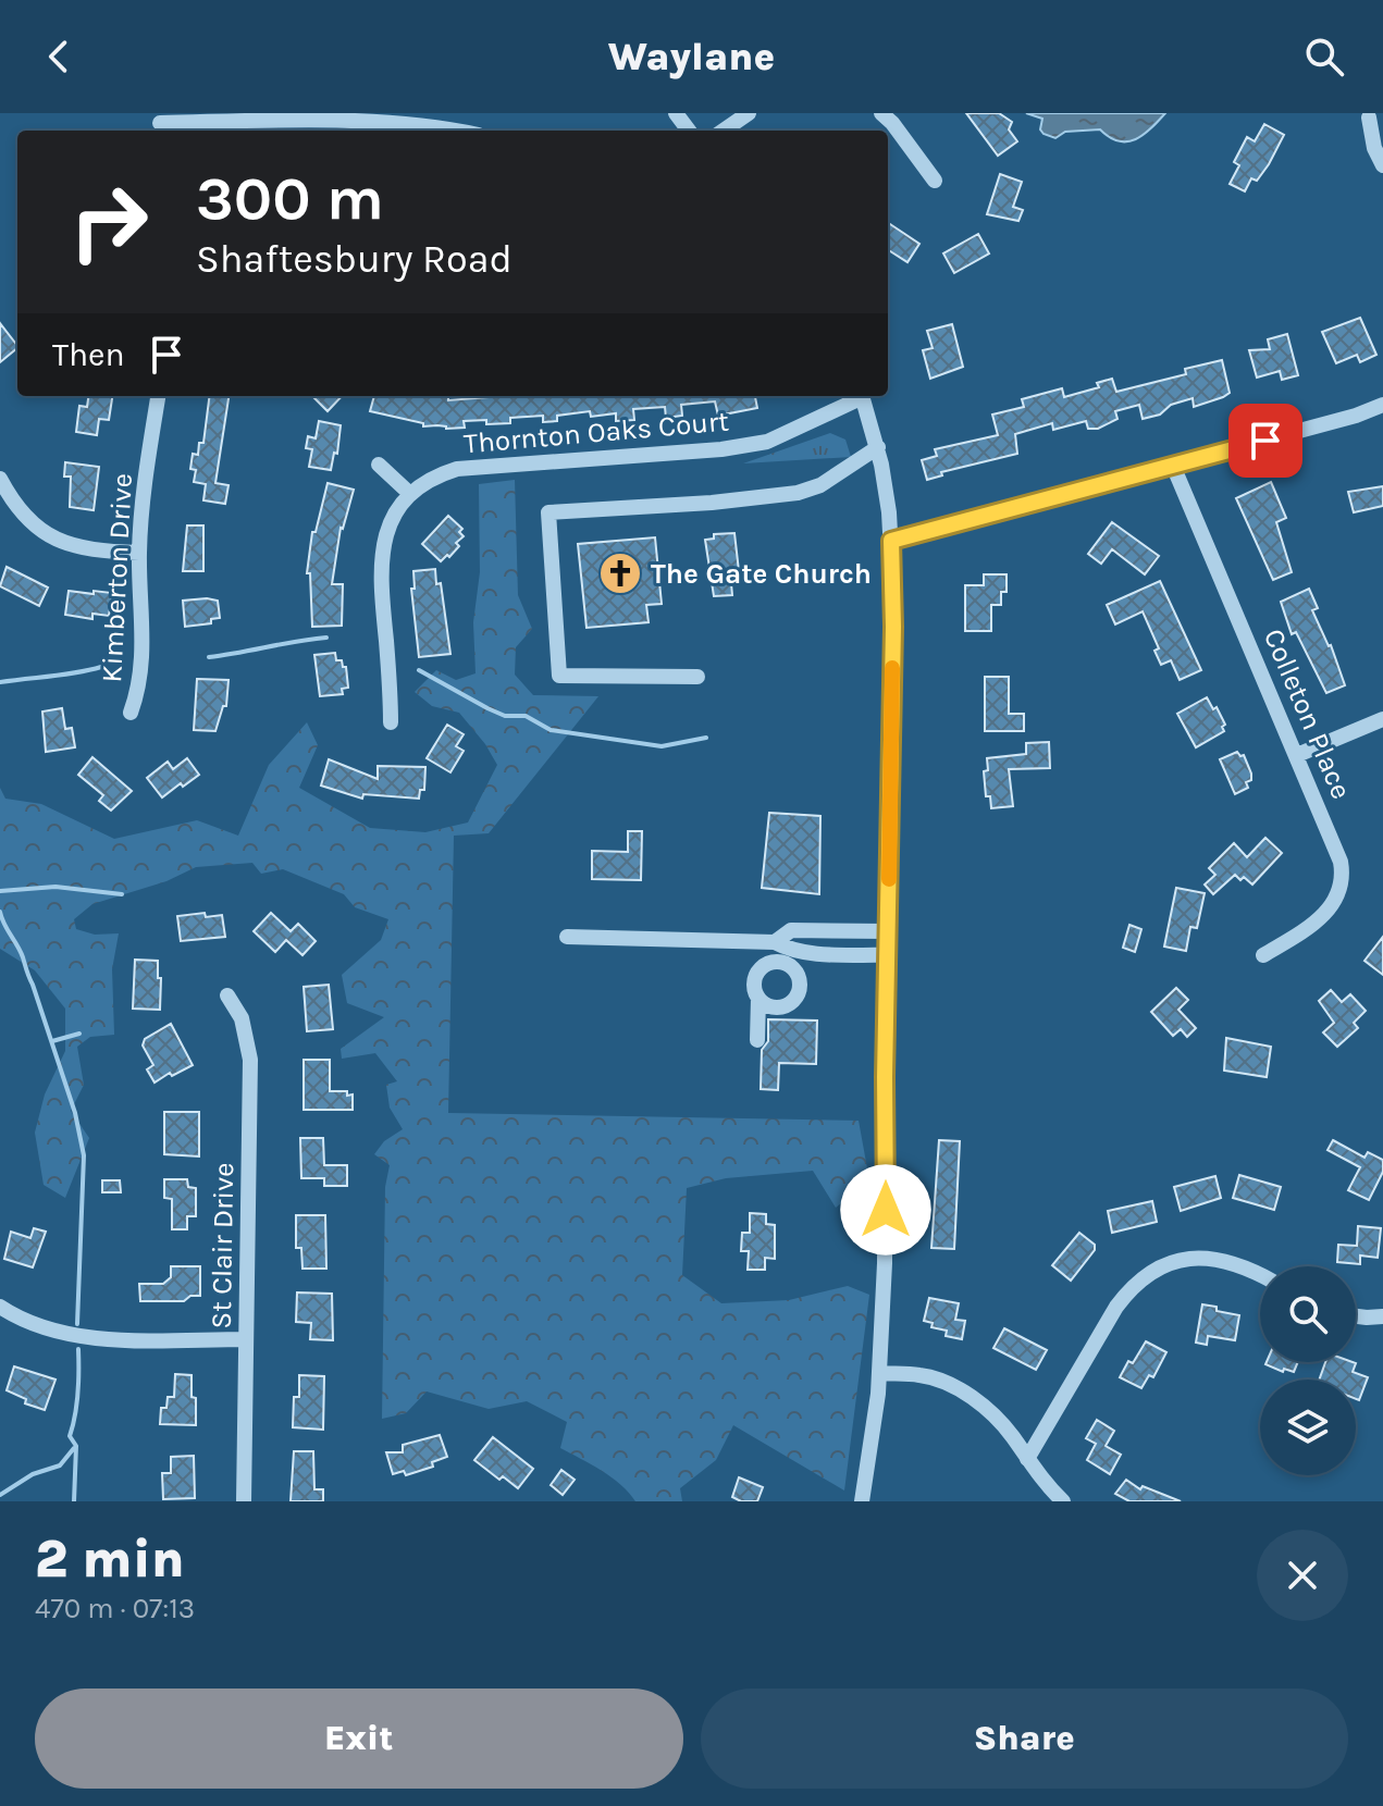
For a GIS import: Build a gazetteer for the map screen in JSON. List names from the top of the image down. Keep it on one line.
{"streets":{"street":["Thornton Oaks Court","Kimberton Drive","Colleton Place","St Clair Drive"]},"places":{"church":["The Gate Church"]},"page":{"header":"Waylane","turn":["300 m","Shaftesbury Road"],"then":"Then","heading":["2 min","470 m · 07:13"],"buttons":["Exit","Share"]}}
